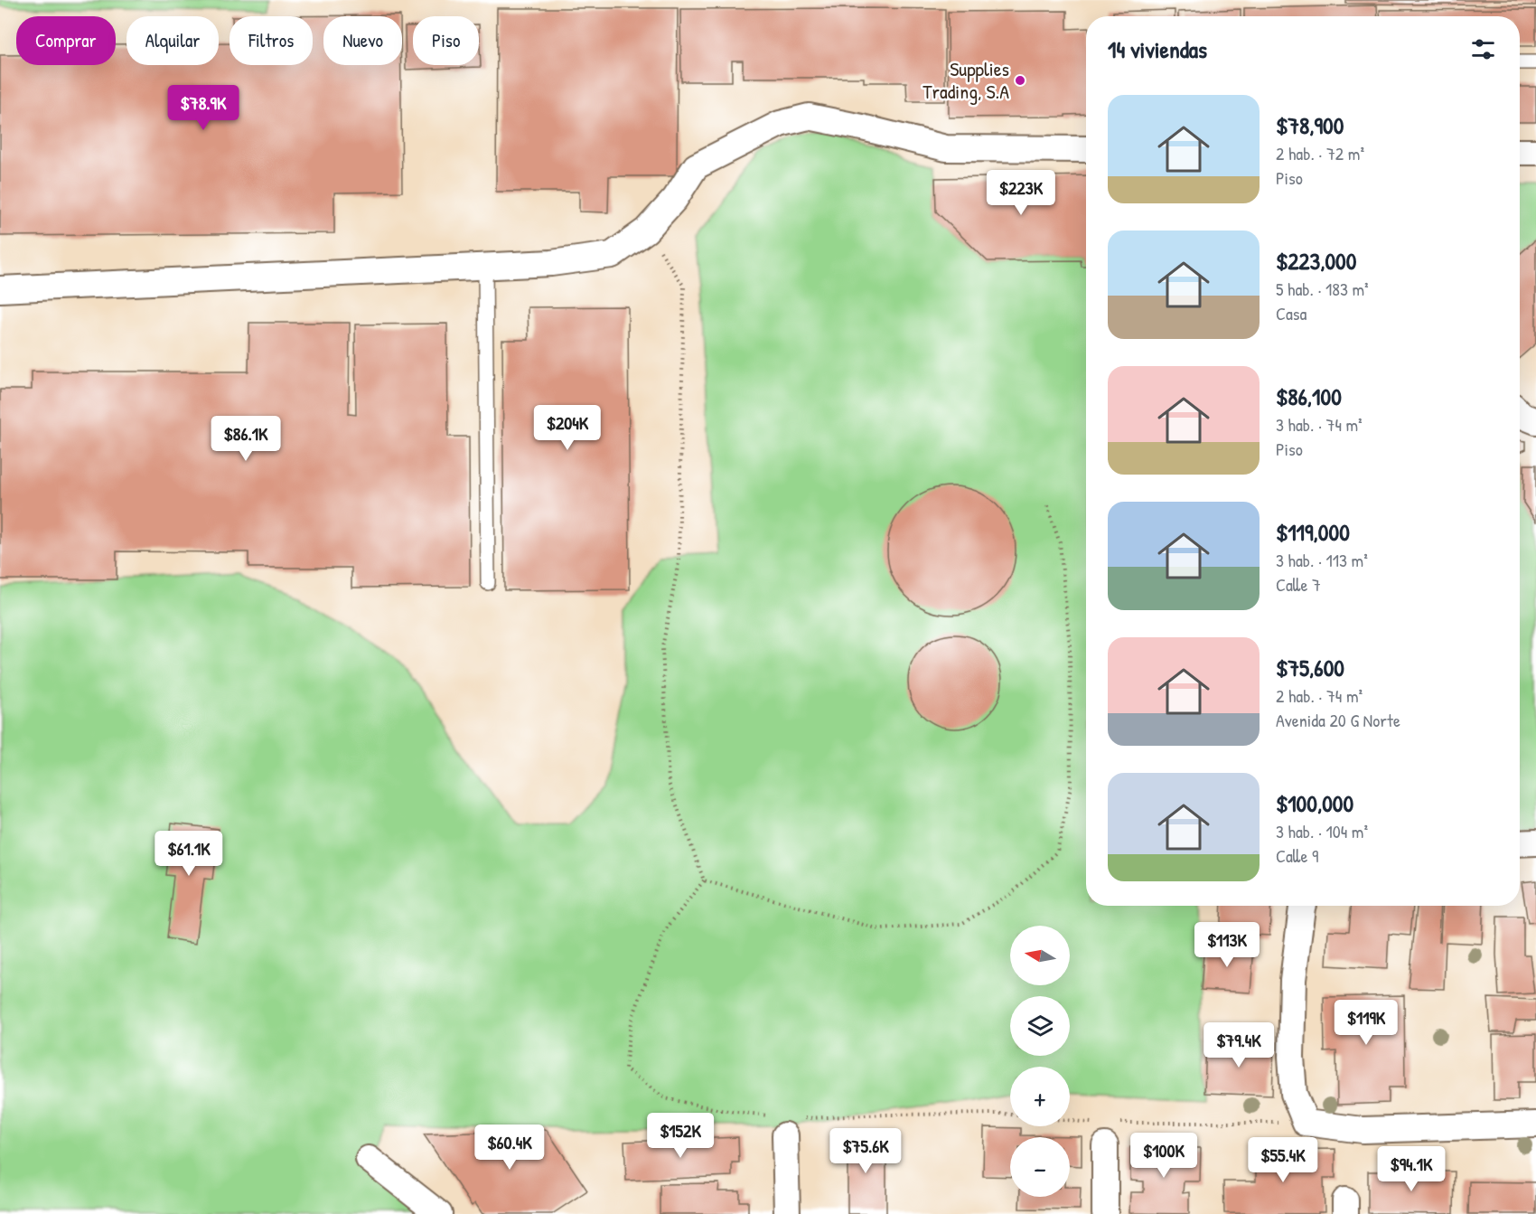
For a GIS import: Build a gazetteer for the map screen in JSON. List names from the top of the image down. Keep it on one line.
{"places":["Supplies Trading, S.A"],"north":"left","page":{"chip":["Comprar","Alquilar","Filtros","Nuevo","Piso"],"heading":"14 viviendas","list":[{"name":"$78,900","note":"2 hab. · 72 m² · Piso"},{"name":"$223,000","note":"5 hab. · 183 m² · Casa"},{"name":"$86,100","note":"3 hab. · 74 m² · Piso"},{"name":"$119,000","note":"3 hab. · 113 m² · Calle 7"},{"name":"$75,600","note":"2 hab. · 74 m² · Avenida 20 G Norte"},{"name":"$100,000","note":"3 hab. · 104 m² · Calle 9"}],"price":["$78.9K","$223K","$204K","$86.1K","$61.1K","$113K","$119K","$79.4K","$152K","$60.4K","$75.6K","$100K","$55.4K","$94.1K"],"map_buttons":["+","−"]}}
